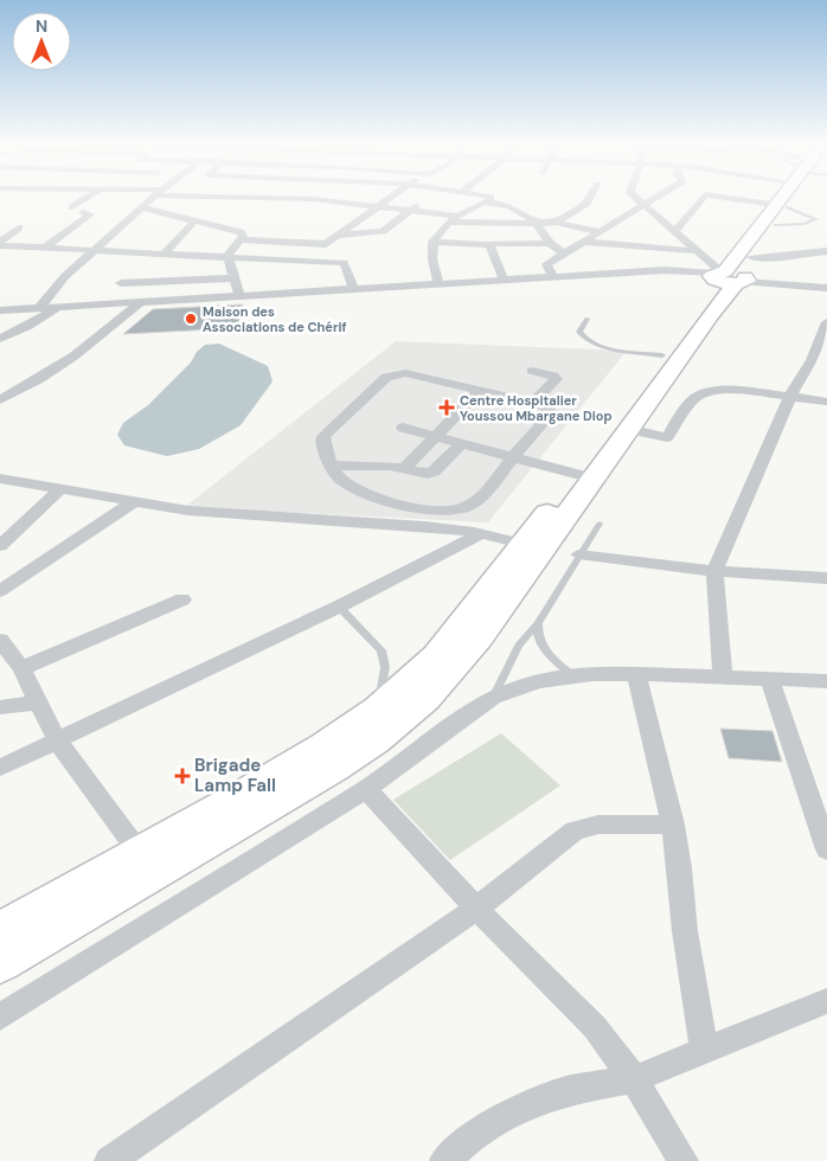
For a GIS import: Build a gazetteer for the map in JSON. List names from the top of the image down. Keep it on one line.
{"places":{"other":["Maison des Associations de Chérif"],"health":["Centre Hospitalier Youssou Mbargane Diop","Brigade Lamp Fall"]},"north":"top"}
